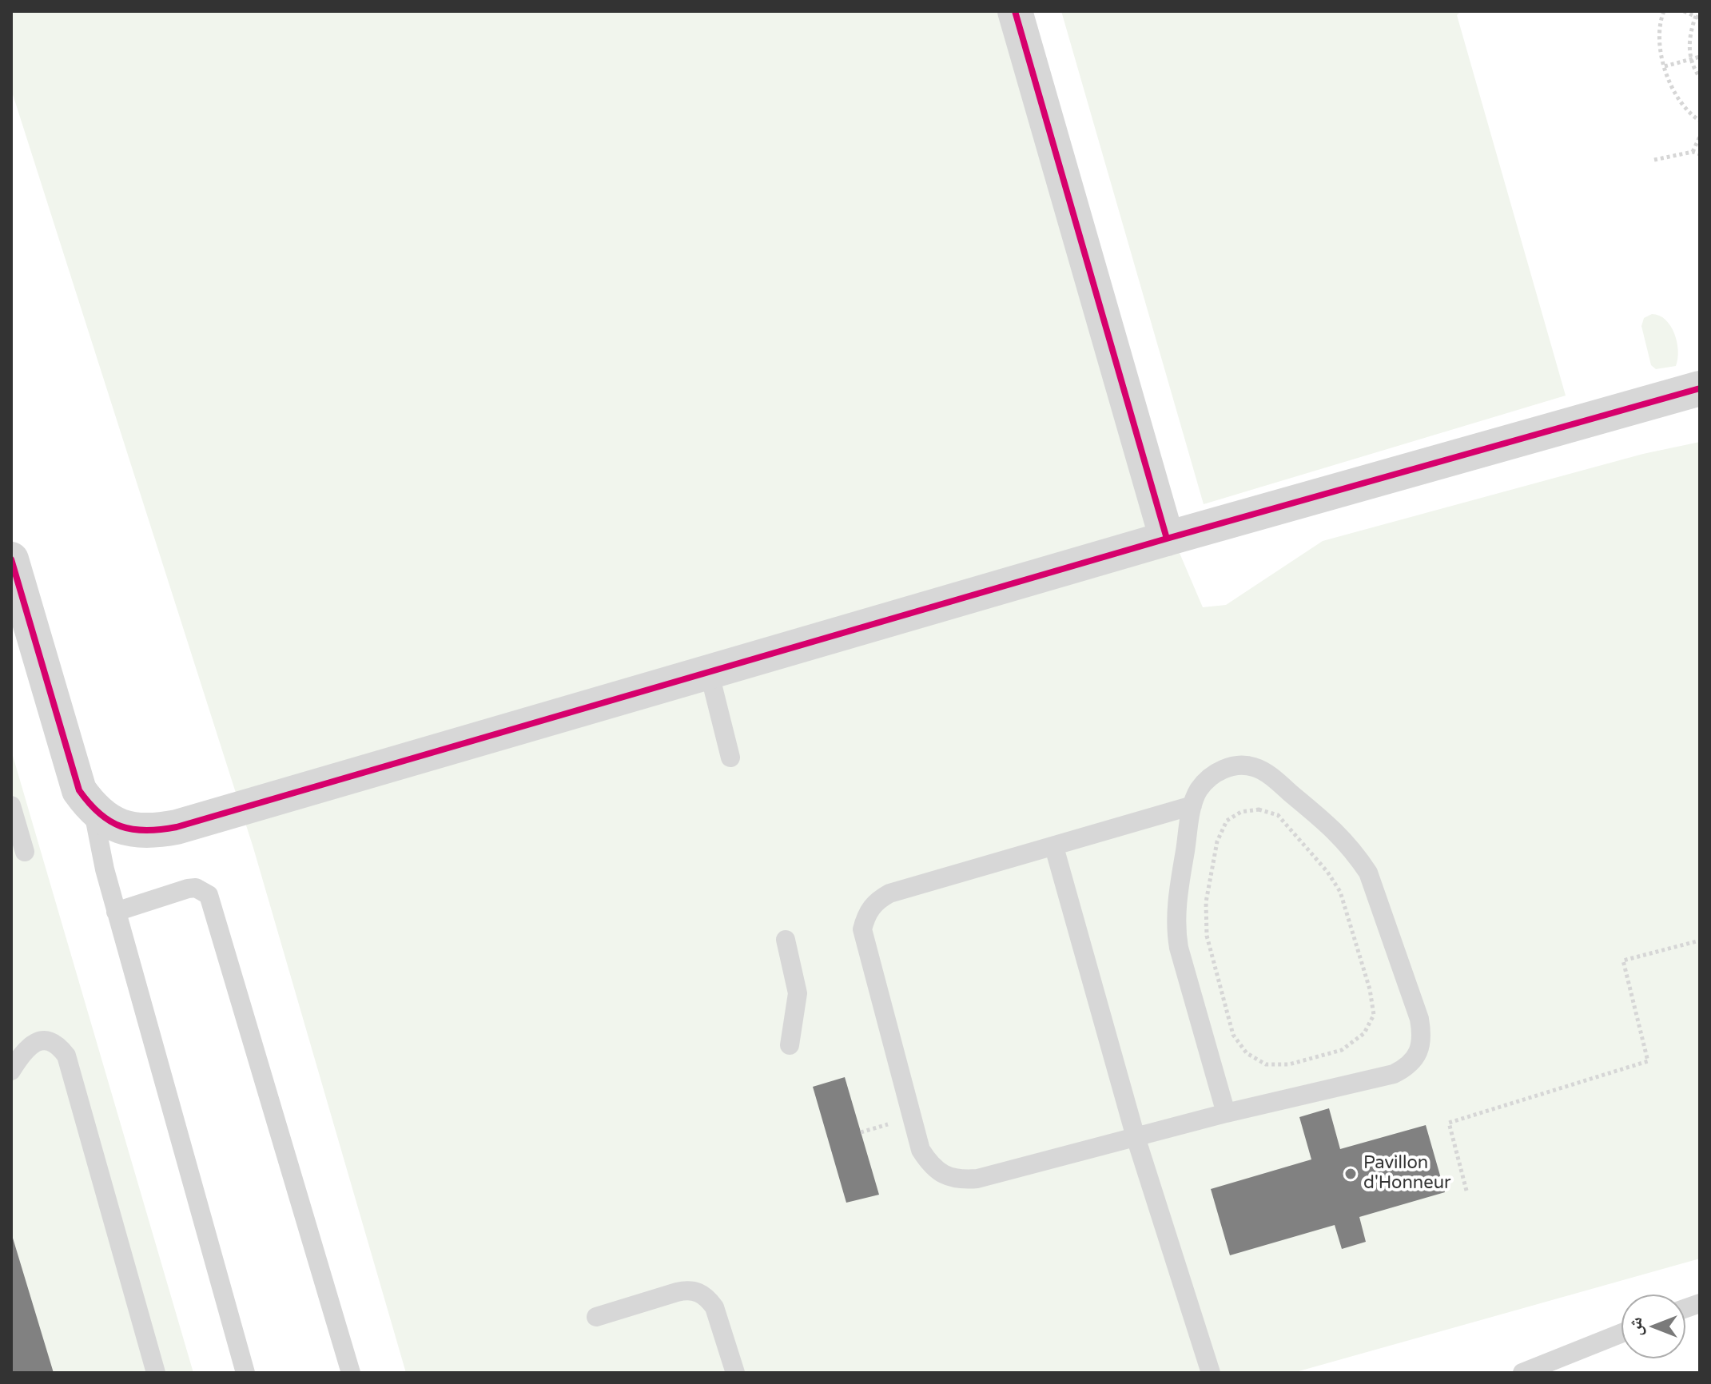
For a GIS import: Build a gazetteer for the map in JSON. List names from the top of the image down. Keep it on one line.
{"places":["Pavillon d'Honneur"],"north":"left"}
